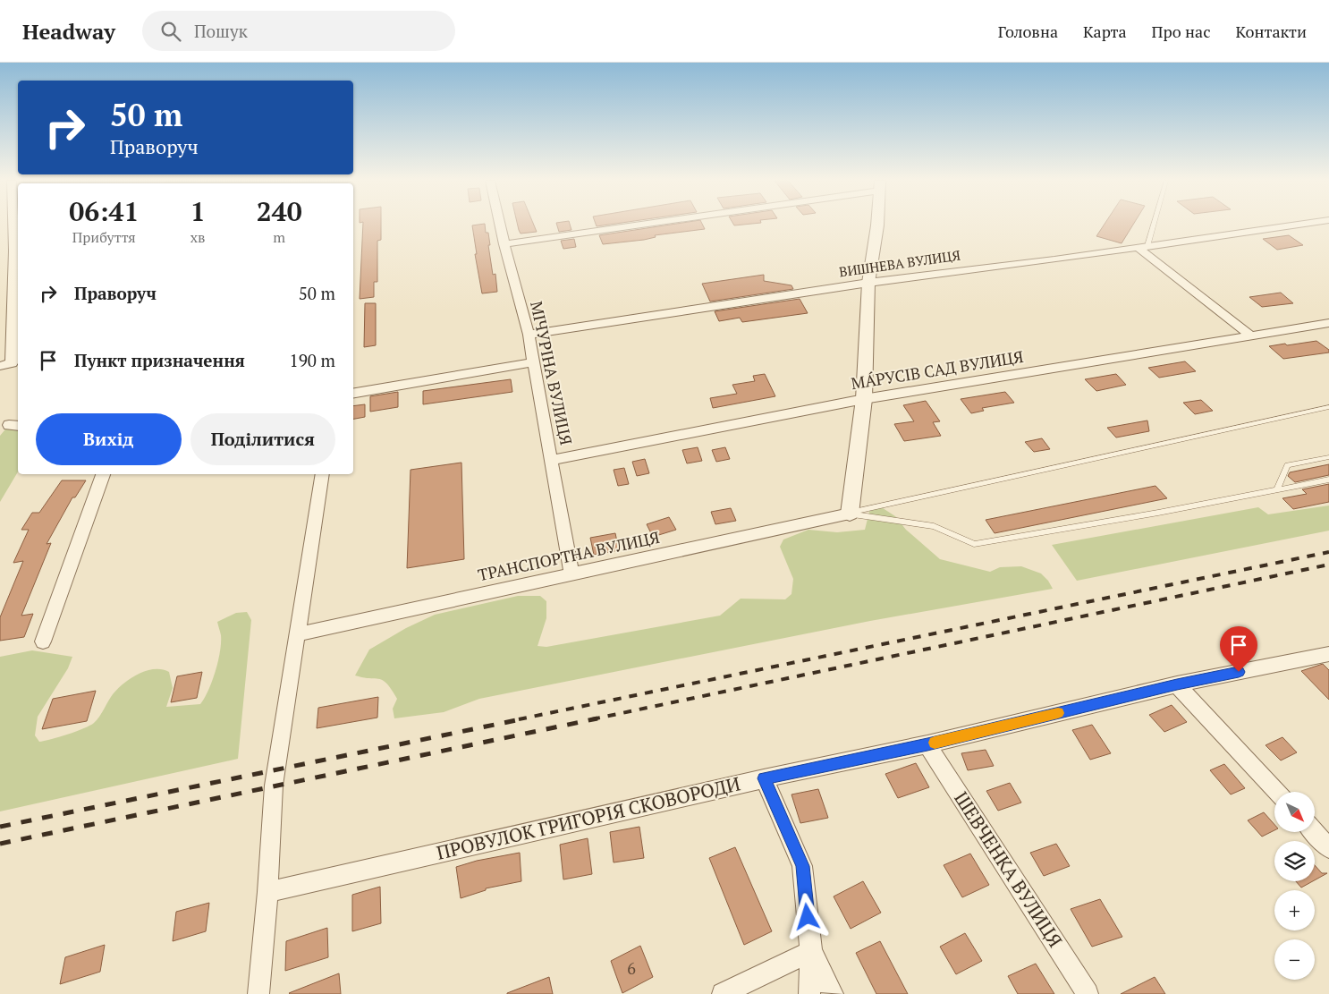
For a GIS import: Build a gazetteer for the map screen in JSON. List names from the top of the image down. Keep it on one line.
{"streets":{"street":["ВИШНЕВА ВУЛИЦЯ","МÁРУСІВ САД ВУЛИЦЯ","МІЧУРІНА ВУЛИЦЯ","ТРАНСПОРТНА ВУЛИЦЯ","ПРОВУЛОК ГРИГОРІЯ СКОВОРОДИ","ШЕВЧЕНКА ВУЛИЦЯ"]},"crossings":[["ВИШНЕВА ВУЛИЦЯ","МІЧУРІНА ВУЛИЦЯ"],["МÁРУСІВ САД ВУЛИЦЯ","МІЧУРІНА ВУЛИЦЯ"],["МІЧУРІНА ВУЛИЦЯ","ТРАНСПОРТНА ВУЛИЦЯ"],["ПРОВУЛОК ГРИГОРІЯ СКОВОРОДИ","ШЕВЧЕНКА ВУЛИЦЯ"]],"house_numbers":["6"],"north":"bottom right","page":{"header":"Headway","search":"Пошук","nav":["Головна","Карта","Про нас","Контакти"],"turn":["50 m","Праворуч"],"eta":["06:41","Прибуття","1","хв","240","m"],"list":[{"name":"Праворуч","value":"50 m"},{"name":"Пункт призначення","value":"190 m"}],"buttons":["Вихід","Поділитися"],"map_buttons":["+","−"]}}
